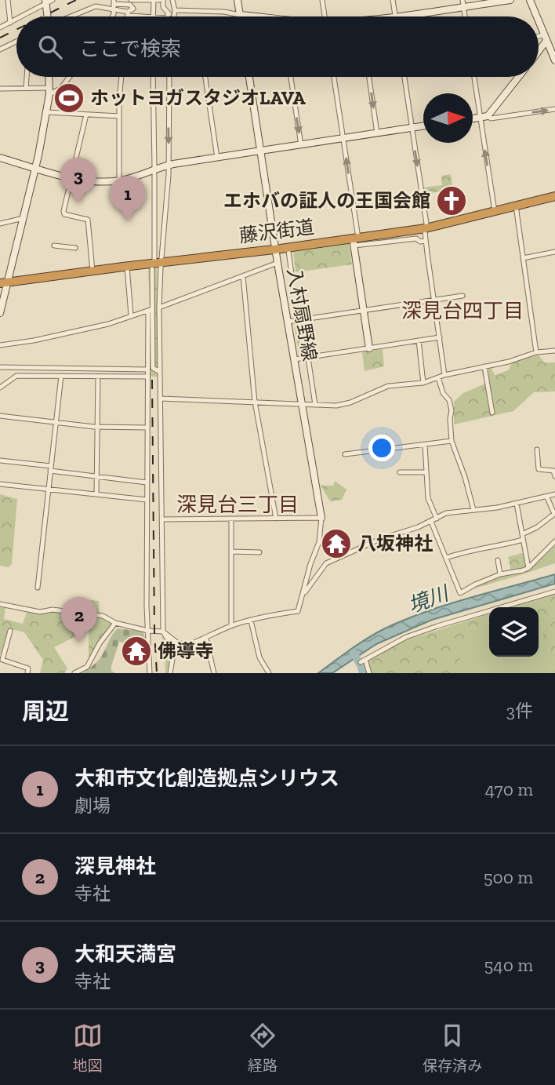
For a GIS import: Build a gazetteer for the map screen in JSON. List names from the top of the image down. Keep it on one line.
{"streets":{"highway":["藤沢街道"],"street":["入村扇野線"]},"crossings":[["藤沢街道","入村扇野線"]],"districts":["深見台四丁目","深見台三丁目"],"water":["境川"],"places":{"sports":["ホットヨガスタジオLAVA"],"church":["エホバの証人の王国会館"],"temple":["八坂神社","佛導寺"]},"north":"right","page":{"search":"ここで検索","pins":["3","1","2"],"heading":["周辺","3件"],"list":[{"mark":"1","name":"大和市文化創造拠点シリウス","note":"劇場","value":"470 m"},{"mark":"2","name":"深見神社","note":"寺社","value":"500 m"},{"mark":"3","name":"大和天満宮","note":"寺社","value":"540 m"}],"nav":["地図","経路","保存済み"]}}
